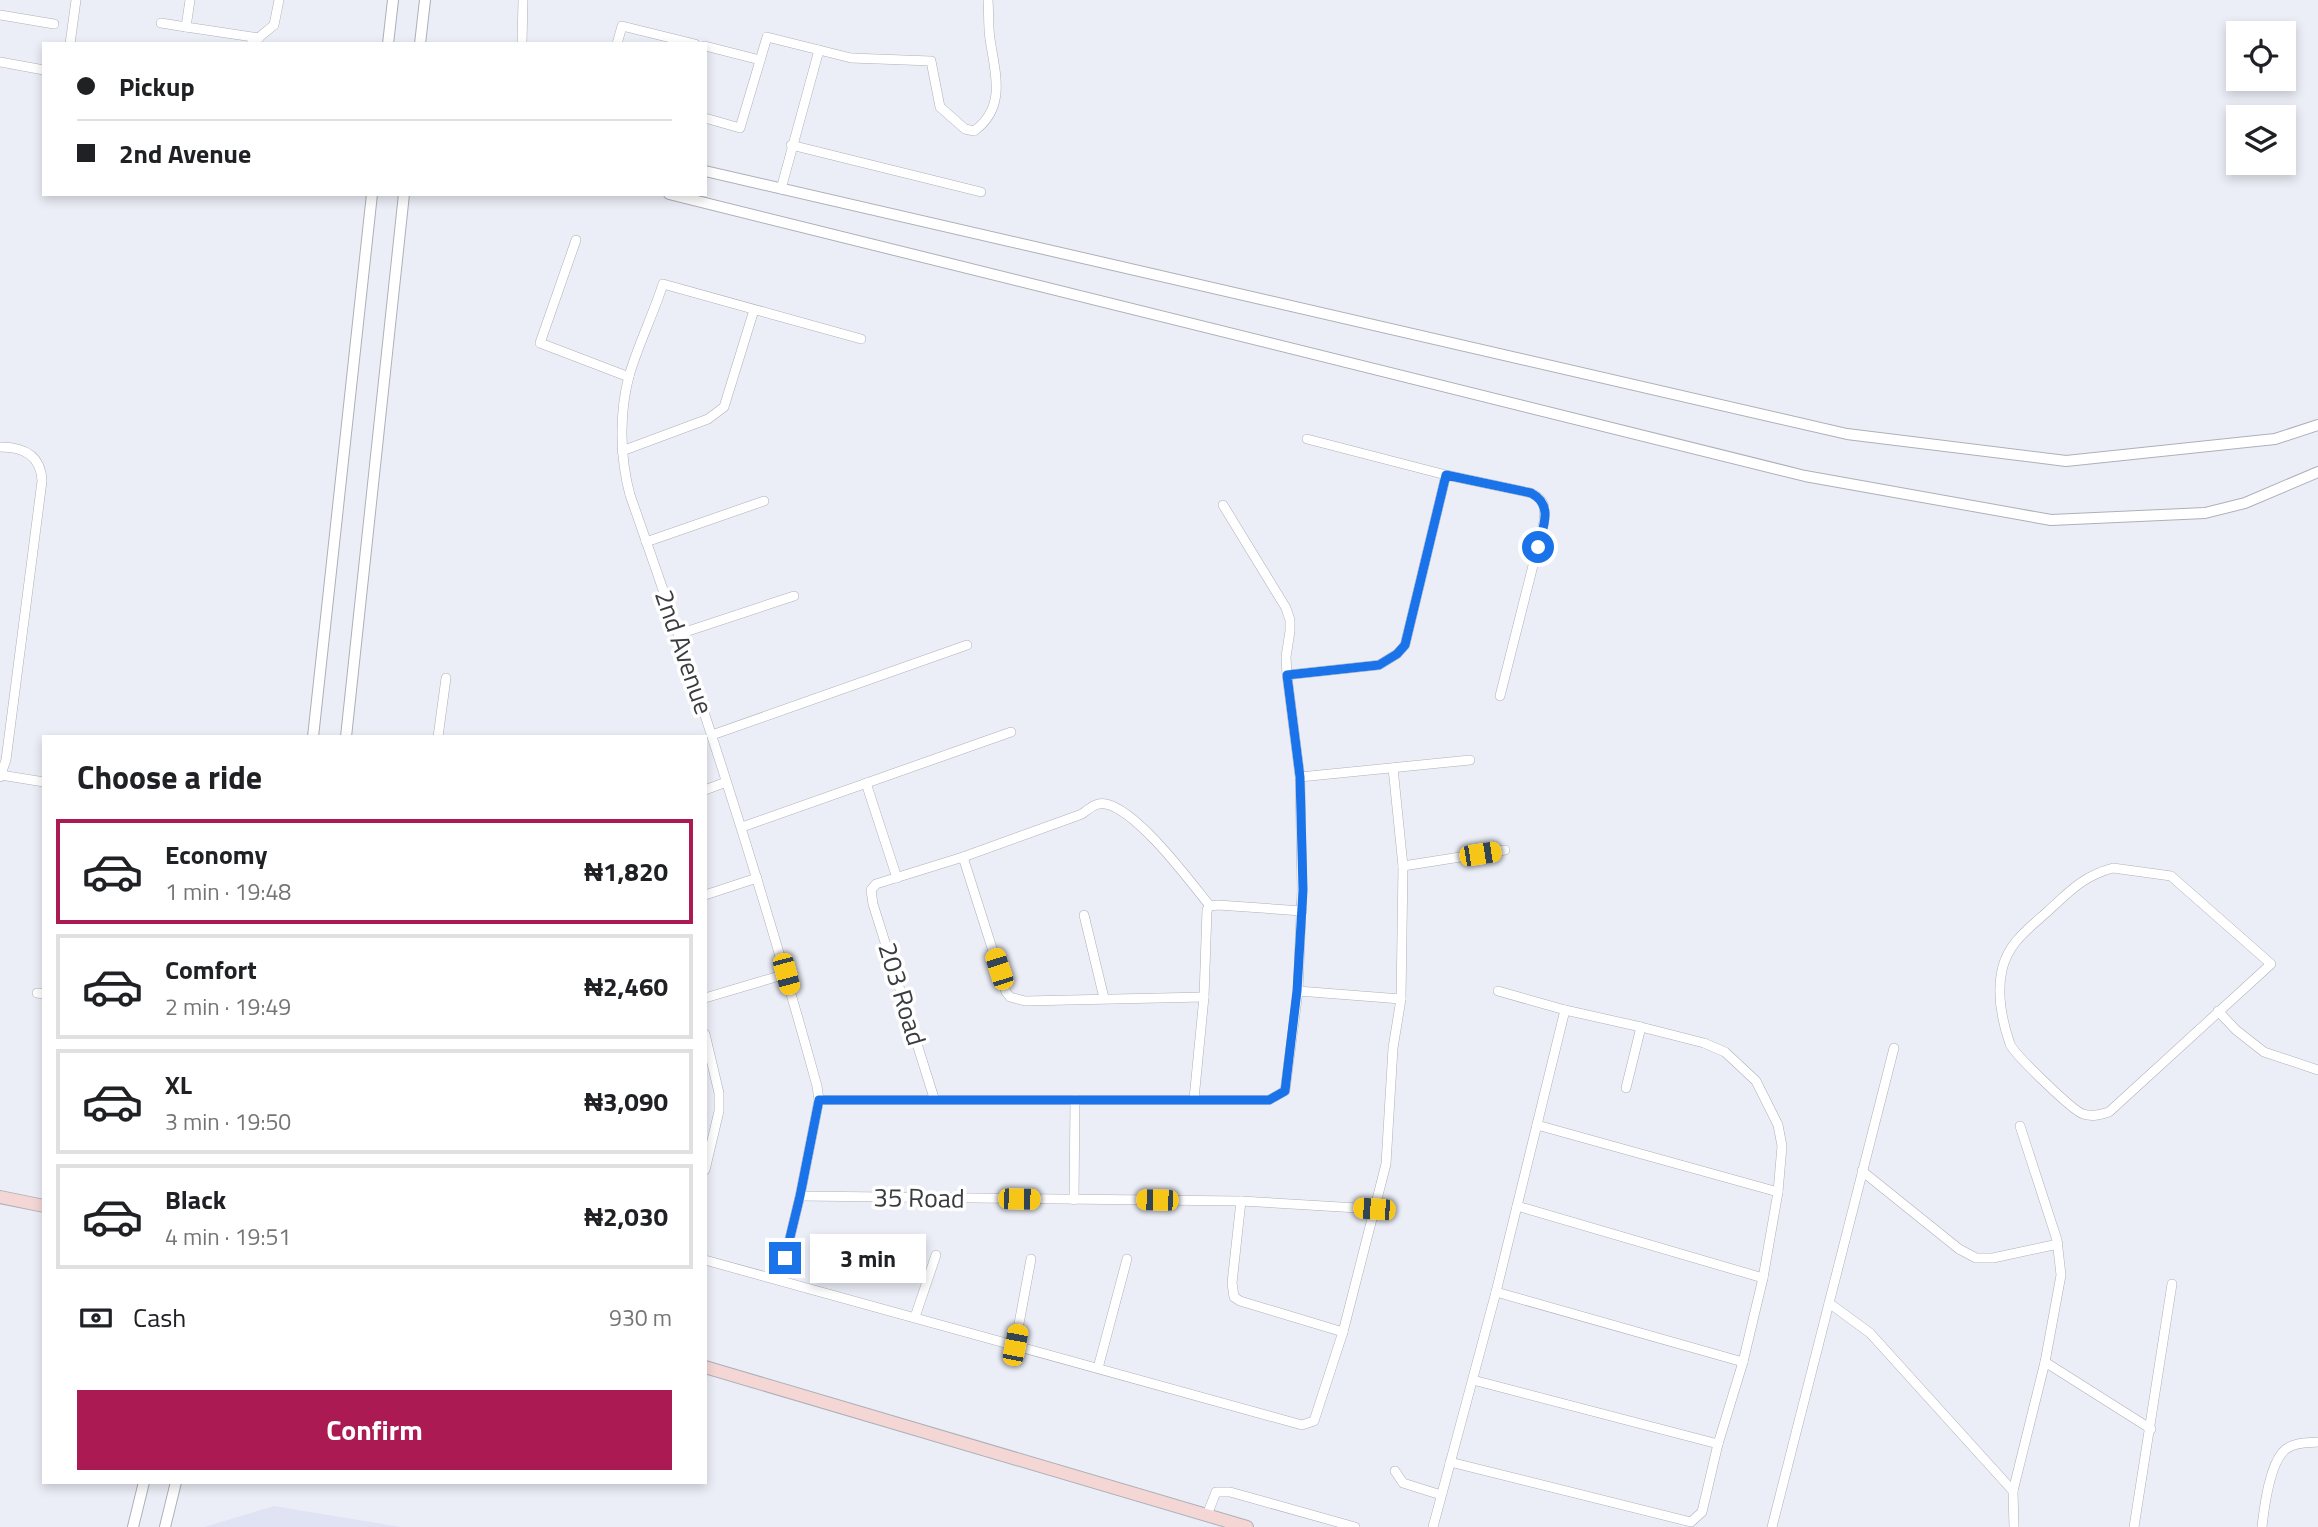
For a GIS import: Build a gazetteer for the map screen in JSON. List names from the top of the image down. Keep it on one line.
{"streets":{"street":["2nd Avenue","203 Road","35 Road"]},"crossings":[["2nd Avenue","35 Road"]],"page":{"banner":["Pickup","2nd Avenue"],"heading":"Choose a ride","list":[{"name":"Economy","note":"1 min · 19:48","value":"₦1,820"},{"name":"Comfort","note":"2 min · 19:49","value":"₦2,460"},{"name":"XL","note":"3 min · 19:50","value":"₦3,090"},{"name":"Black","note":"4 min · 19:51","value":"₦2,030"}],"bubble":"3 min","pay":["Cash","930 m"],"buttons":"Confirm"}}
